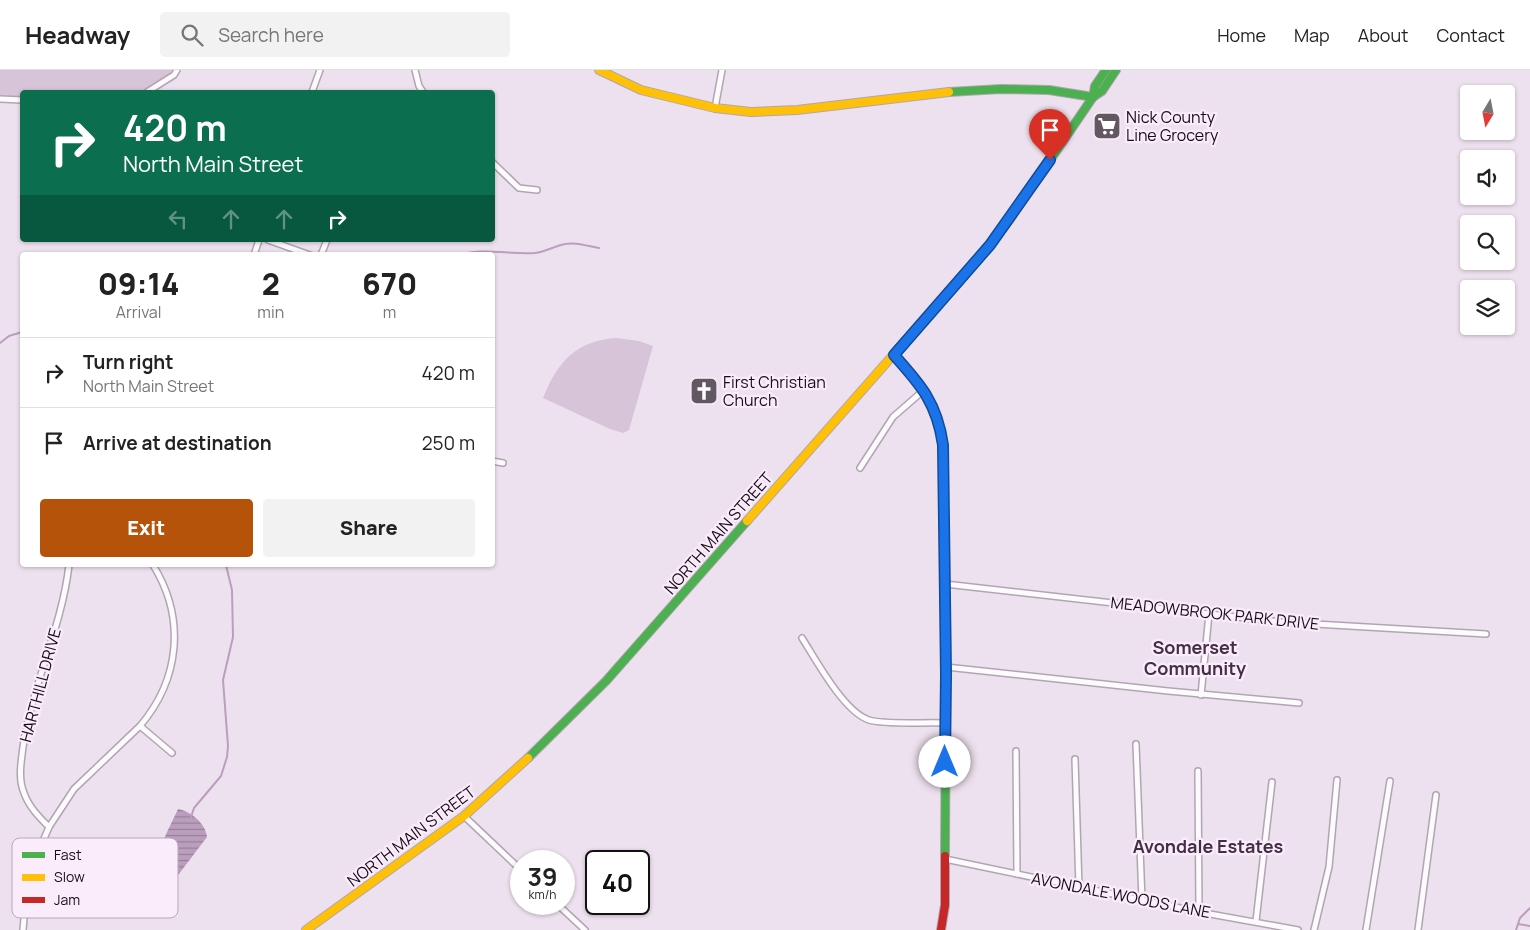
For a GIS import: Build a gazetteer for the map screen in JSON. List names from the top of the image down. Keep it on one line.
{"streets":{"main road":["NORTH MAIN STREET"],"street":["MEADOWBROOK PARK DRIVE","HARTHILL DRIVE","AVONDALE WOODS LANE"]},"districts":["Somerset Community","Avondale Estates"],"places":{"supermarket":["Nick County Line Grocery"],"church":["First Christian Church"]},"legend":["Fast","Slow","Jam"],"north":"bottom","page":{"header":"Headway","search":"Search here","nav":["Home","Map","About","Contact"],"turn":["420 m","North Main Street"],"eta":["09:14","Arrival","2","min","670","m"],"list":[{"name":"Turn right","note":"North Main Street","value":"420 m"},{"name":"Arrive at destination","value":"250 m"}],"buttons":["Exit","Share"],"speed":"39 km/h","limit":"40"}}
